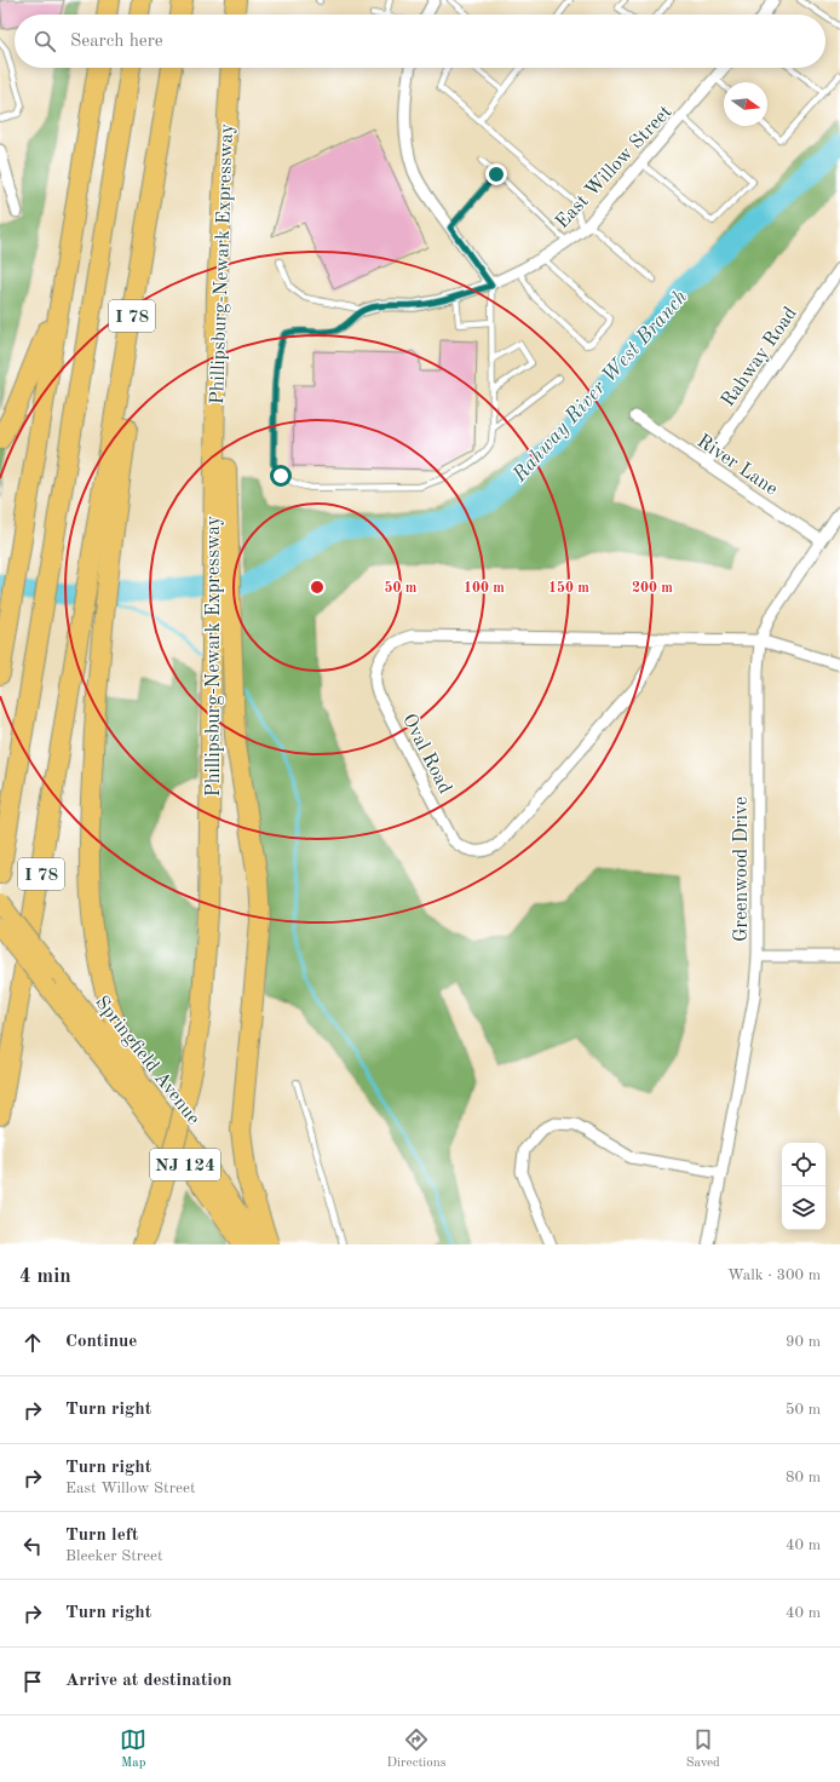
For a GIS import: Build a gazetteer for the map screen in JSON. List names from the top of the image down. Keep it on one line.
{"streets":{"highway":["Phillipsburg-Newark Expressway","I 78"],"main road":["Springfield Avenue","NJ 124"],"street":["East Willow Street","Rahway Road","River Lane","Oval Road","Greenwood Drive"]},"crossings":[["Rahway Road","River Lane"],["River Lane","Greenwood Drive"],["Oval Road","Greenwood Drive"]],"water":["Rahway River West Branch"],"north":"right","page":{"search":"Search here","heading":["4 min","Walk · 300 m"],"list":[["Continue","90 m"],["Turn right","50 m"],["Turn right","East Willow Street","80 m"],["Turn left","Bleeker Street","40 m"],["Turn right","40 m"],"Arrive at destination"],"nav":["Map","Directions","Saved"]},"rings":["50 m","100 m","150 m","200 m"]}
